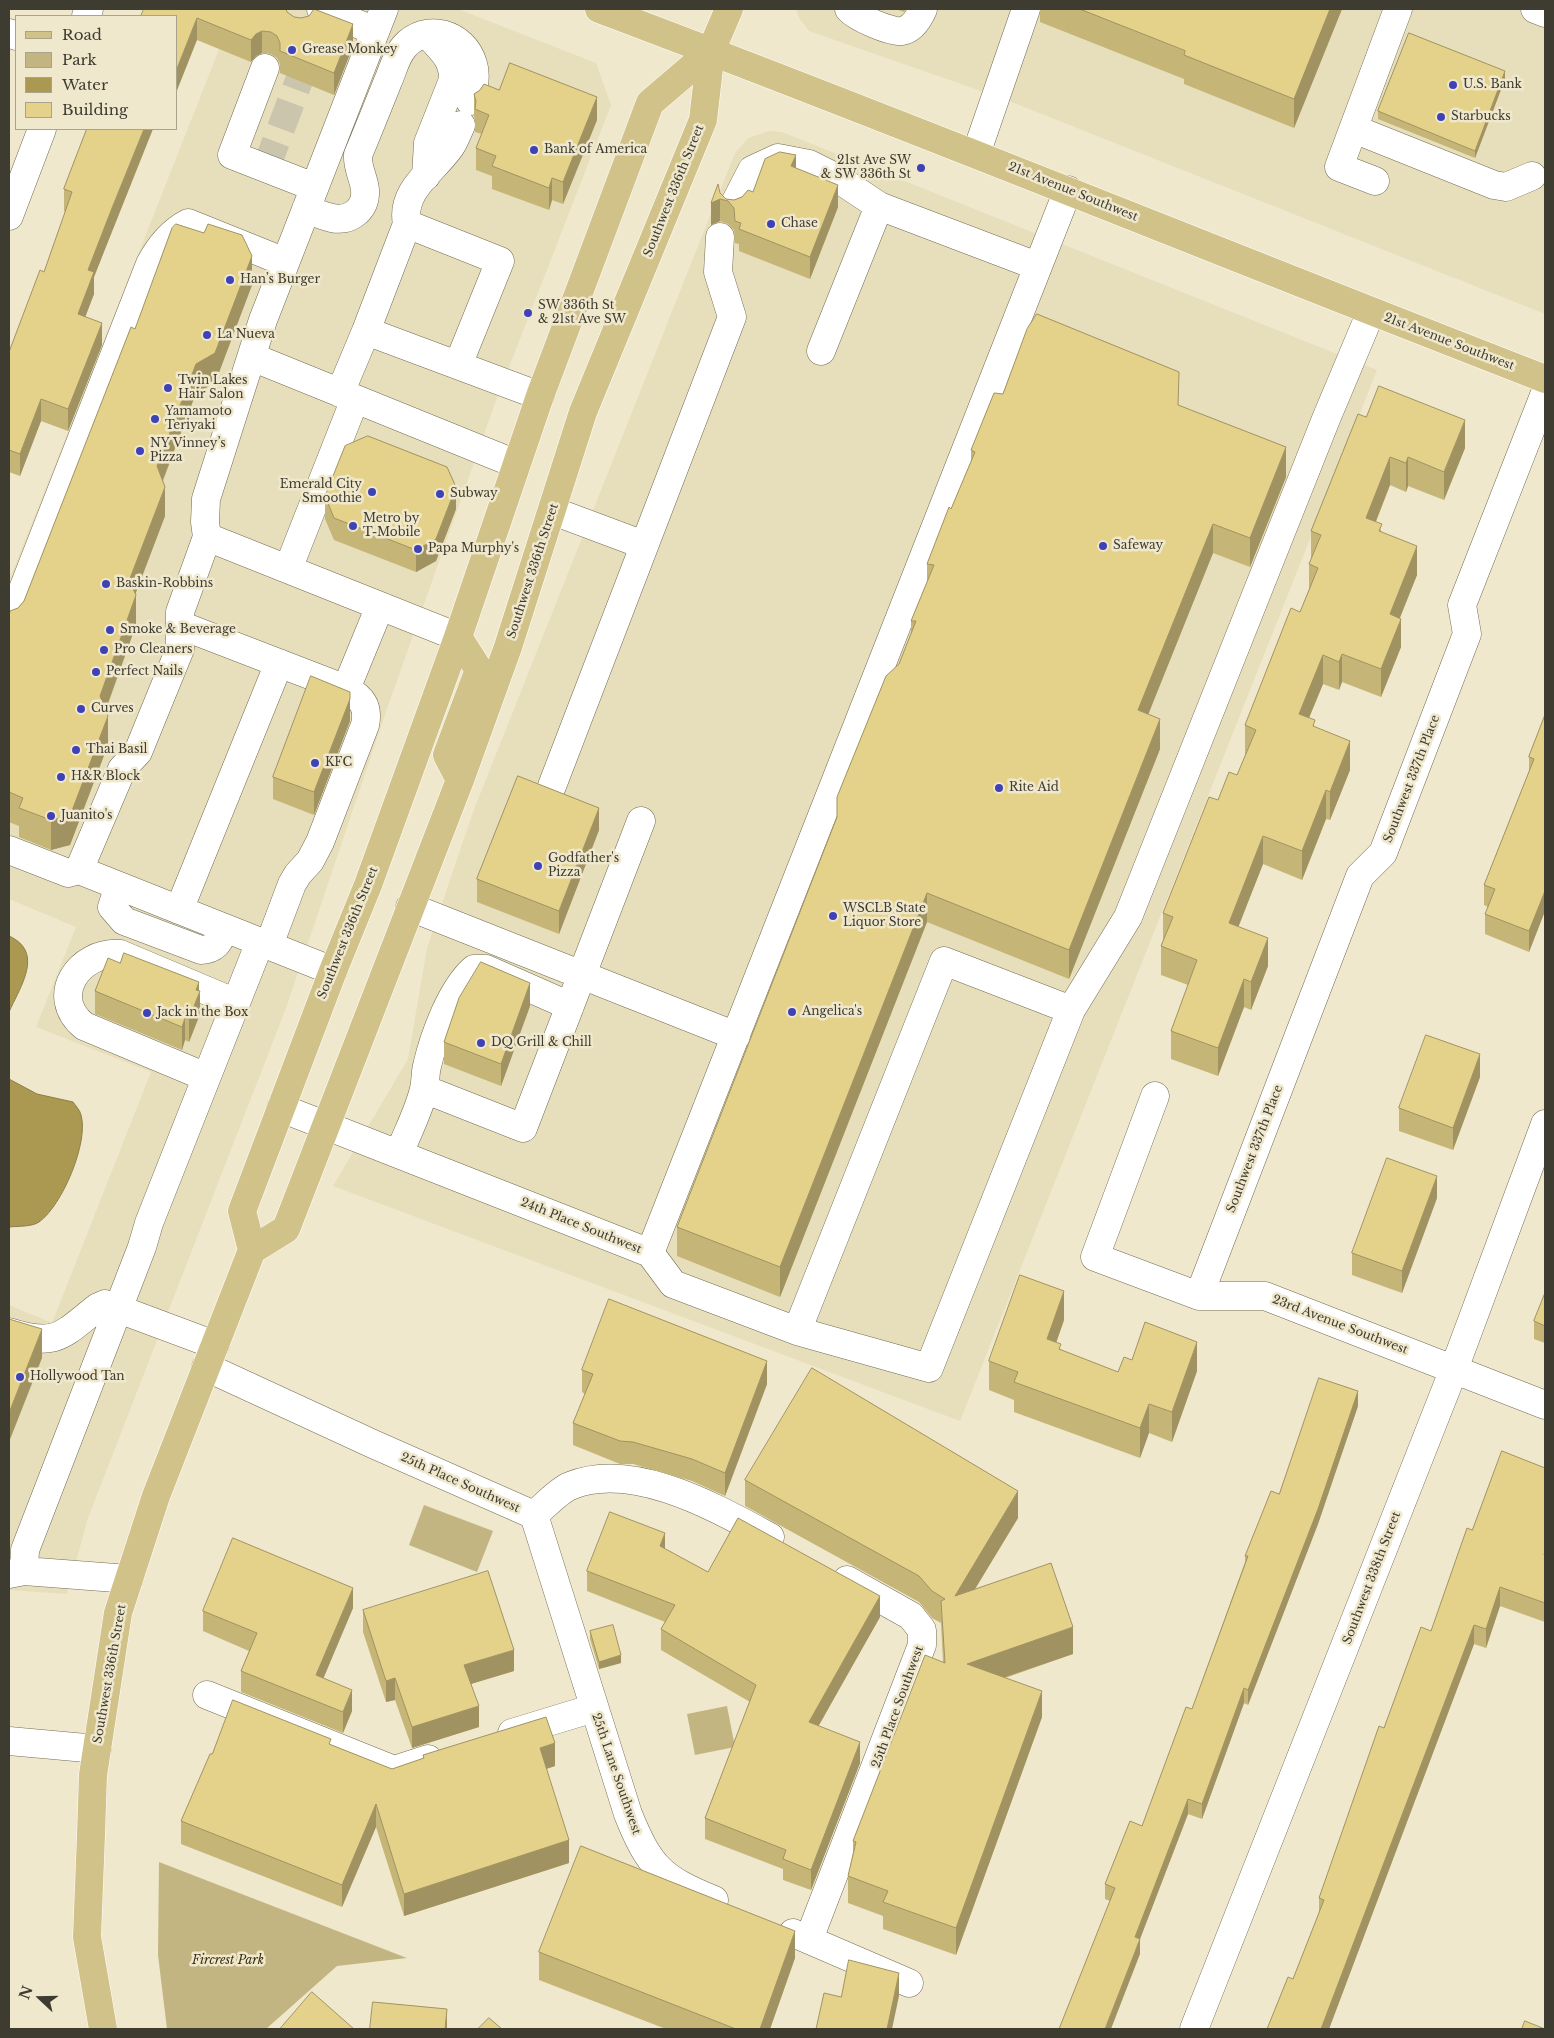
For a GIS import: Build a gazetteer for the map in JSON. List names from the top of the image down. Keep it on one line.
{"streets":{"main road":["Southwest 336th Street","21st Avenue Southwest"],"street":["Southwest 337th Place","24th Place Southwest","23rd Avenue Southwest","25th Place Southwest","Southwest 338th Street","25th Lane Southwest"]},"crossings":[["Southwest 336th Street","21st Avenue Southwest"],["Southwest 336th Street","24th Place Southwest"],["Southwest 336th Street","25th Place Southwest"],["Southwest 337th Place","23rd Avenue Southwest"],["23rd Avenue Southwest","Southwest 338th Street"],["25th Place Southwest","25th Lane Southwest"]],"parks":["Fircrest Park"],"places":["Grease Monkey","U.S. Bank","Starbucks","Bank of America","21st Ave SW & SW 336th St","Chase","Han’s Burger","SW 336th St & 21st Ave SW","La Nueva","Twin Lakes Hair Salon","Yamamoto Teriyaki","NY Vinney’s Pizza","Emerald City Smoothie","Subway","Metro by T-Mobile","Safeway","Papa Murphy's","Baskin-Robbins","Smoke & Beverage","Pro Cleaners","Perfect Nails","Curves","Thai Basil","KFC","H&R Block","Rite Aid","Juanito's","Godfather's Pizza","WSCLB State Liquor Store","Angelica's","Jack in the Box","DQ Grill & Chill","Hollywood Tan"],"legend":["Road","Park","Water","Building"],"north":"left"}
